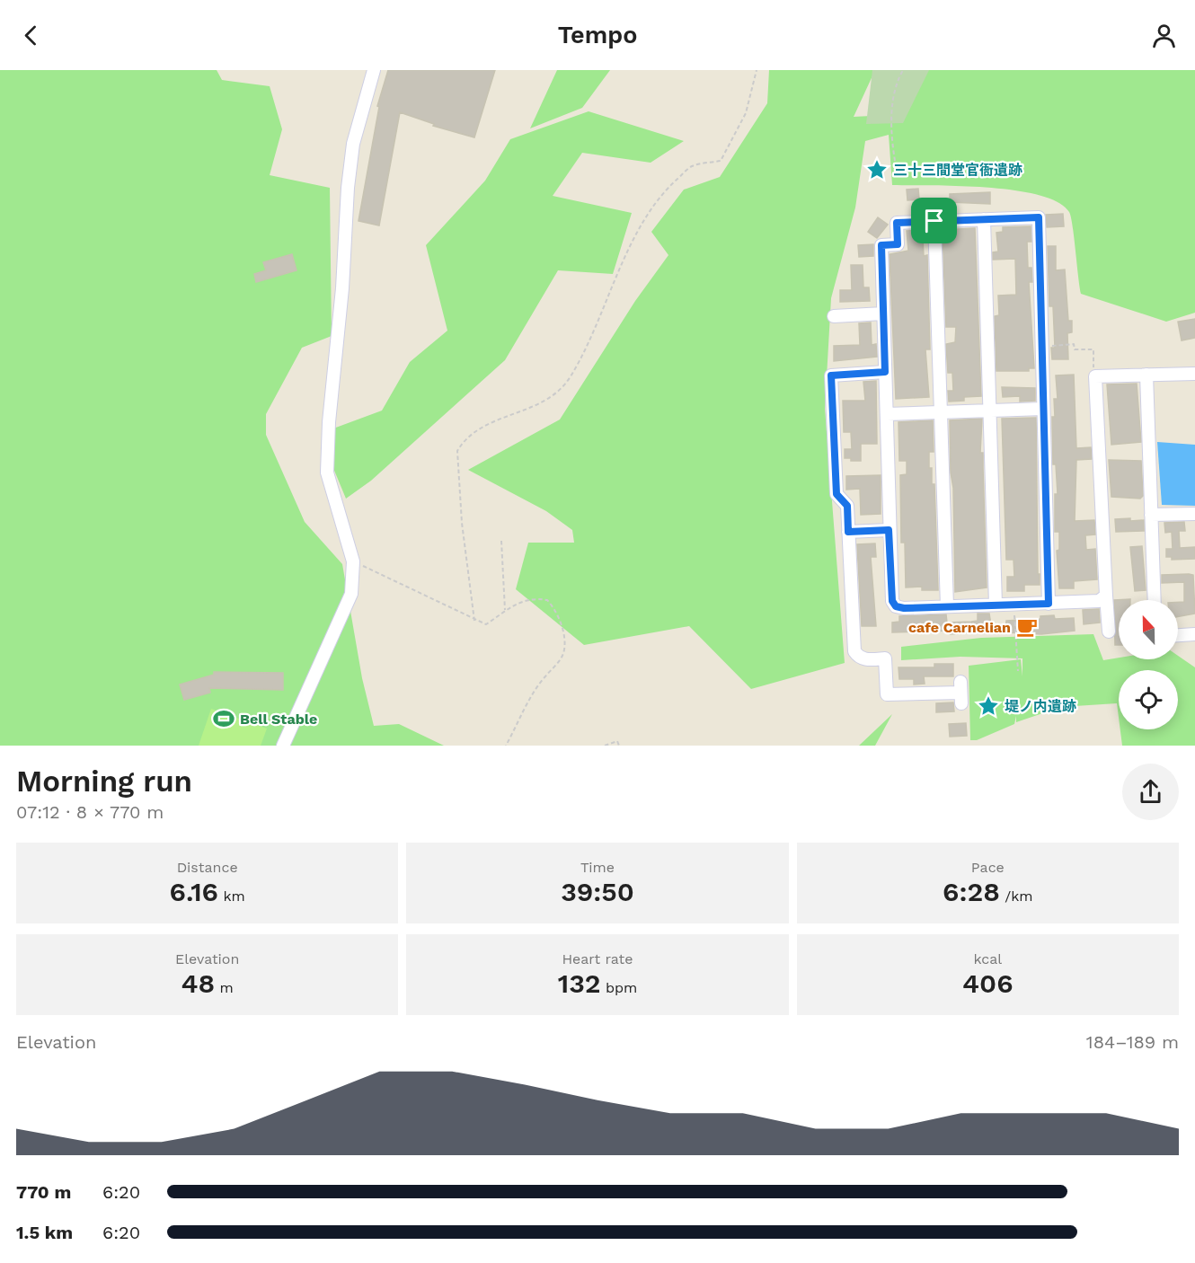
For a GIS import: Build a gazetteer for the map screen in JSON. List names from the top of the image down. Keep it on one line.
{"places":{"place":["三十三間堂官衙遺跡","堤ノ内遺跡"],"cafe":["cafe Carnelian"],"sports":["Bell Stable"]},"north":"top","page":{"header":"Tempo","heading":["Morning run","07:12 · 8 × 770 m"],"stats":[["Distance","6.16 km"],["Time","39:50"],["Pace","6:28 /km"],["Elevation","48 m"],["Heart rate","132 bpm"],["kcal","406"]],"chart":["Elevation","184–189 m"],"list":[{"name":"770 m","note":"6:20"},{"name":"1.5 km","note":"6:20"}]}}
